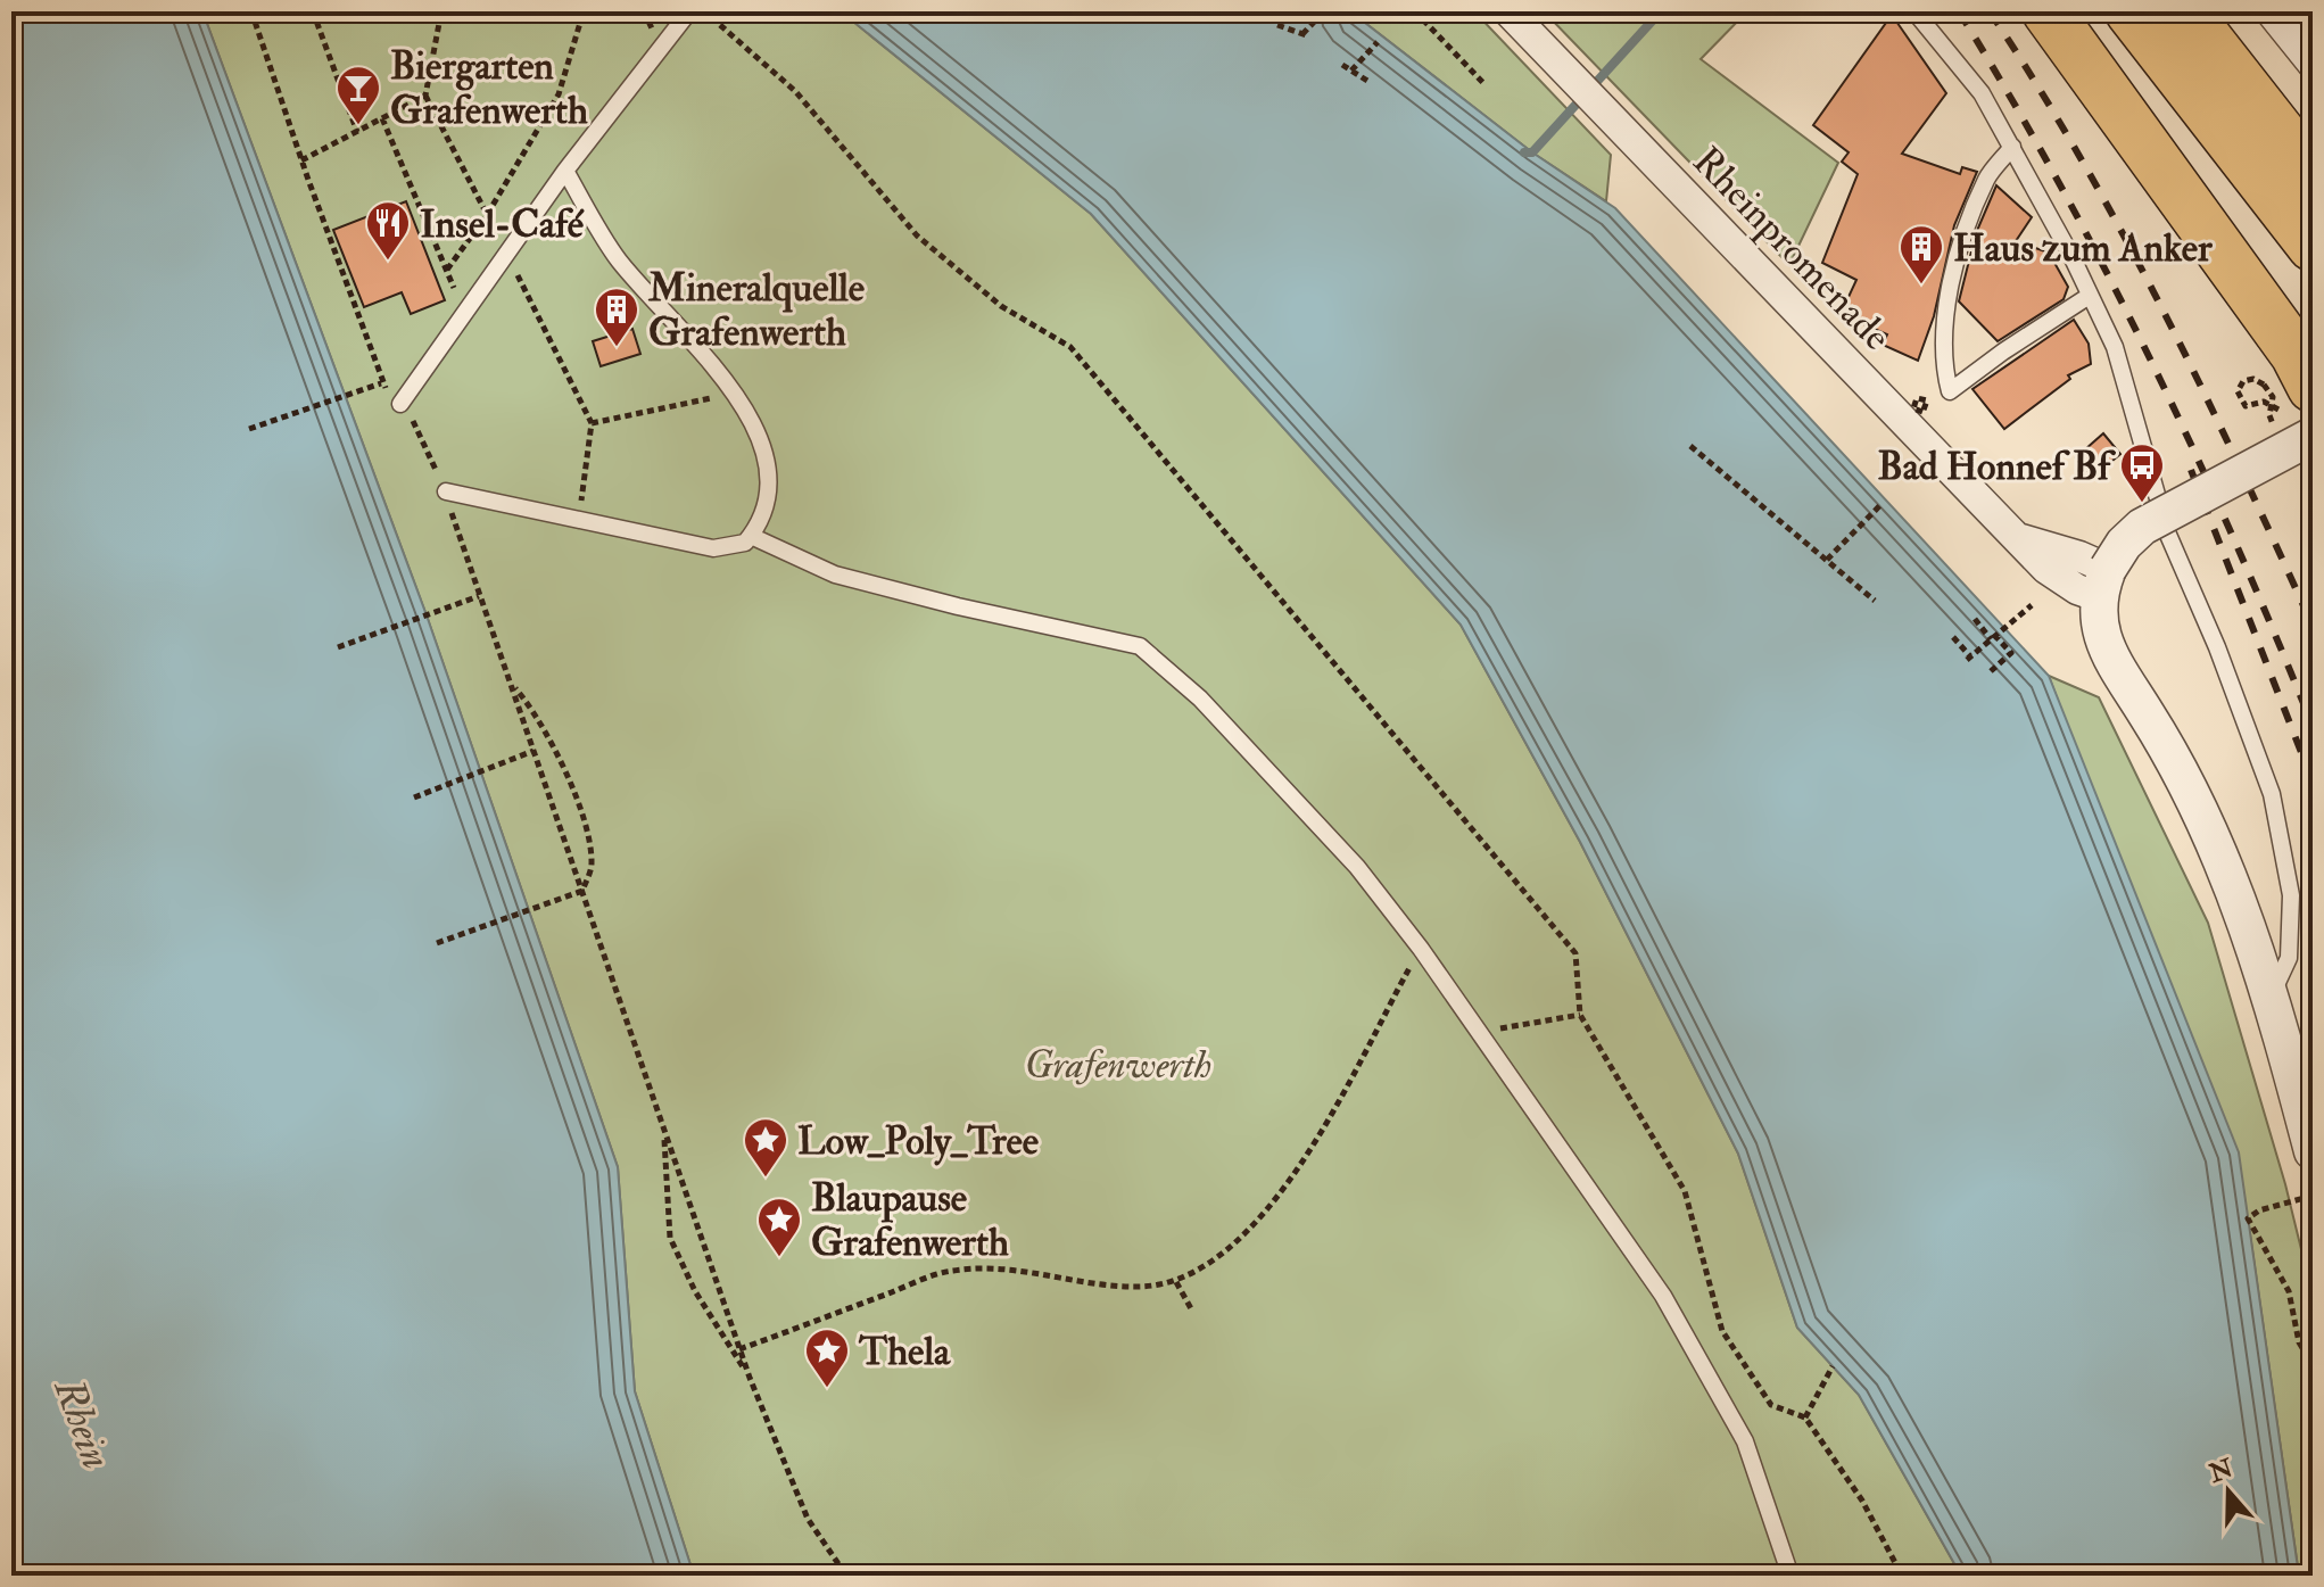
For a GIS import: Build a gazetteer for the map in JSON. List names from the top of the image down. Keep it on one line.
{"streets":{"street":["Rheinpromenade"]},"water":["Rhein"],"parks":["Grafenwerth"],"places":{"bar":["Biergarten Grafenwerth"],"restaurant":["Insel-Café"],"building":["Haus zum Anker","Mineralquelle Grafenwerth"],"bus stop":["Bad Honnef Bf"],"place":["Low_Poly_Tree","Blaupause Grafenwerth","Thela"]},"north":"top"}
